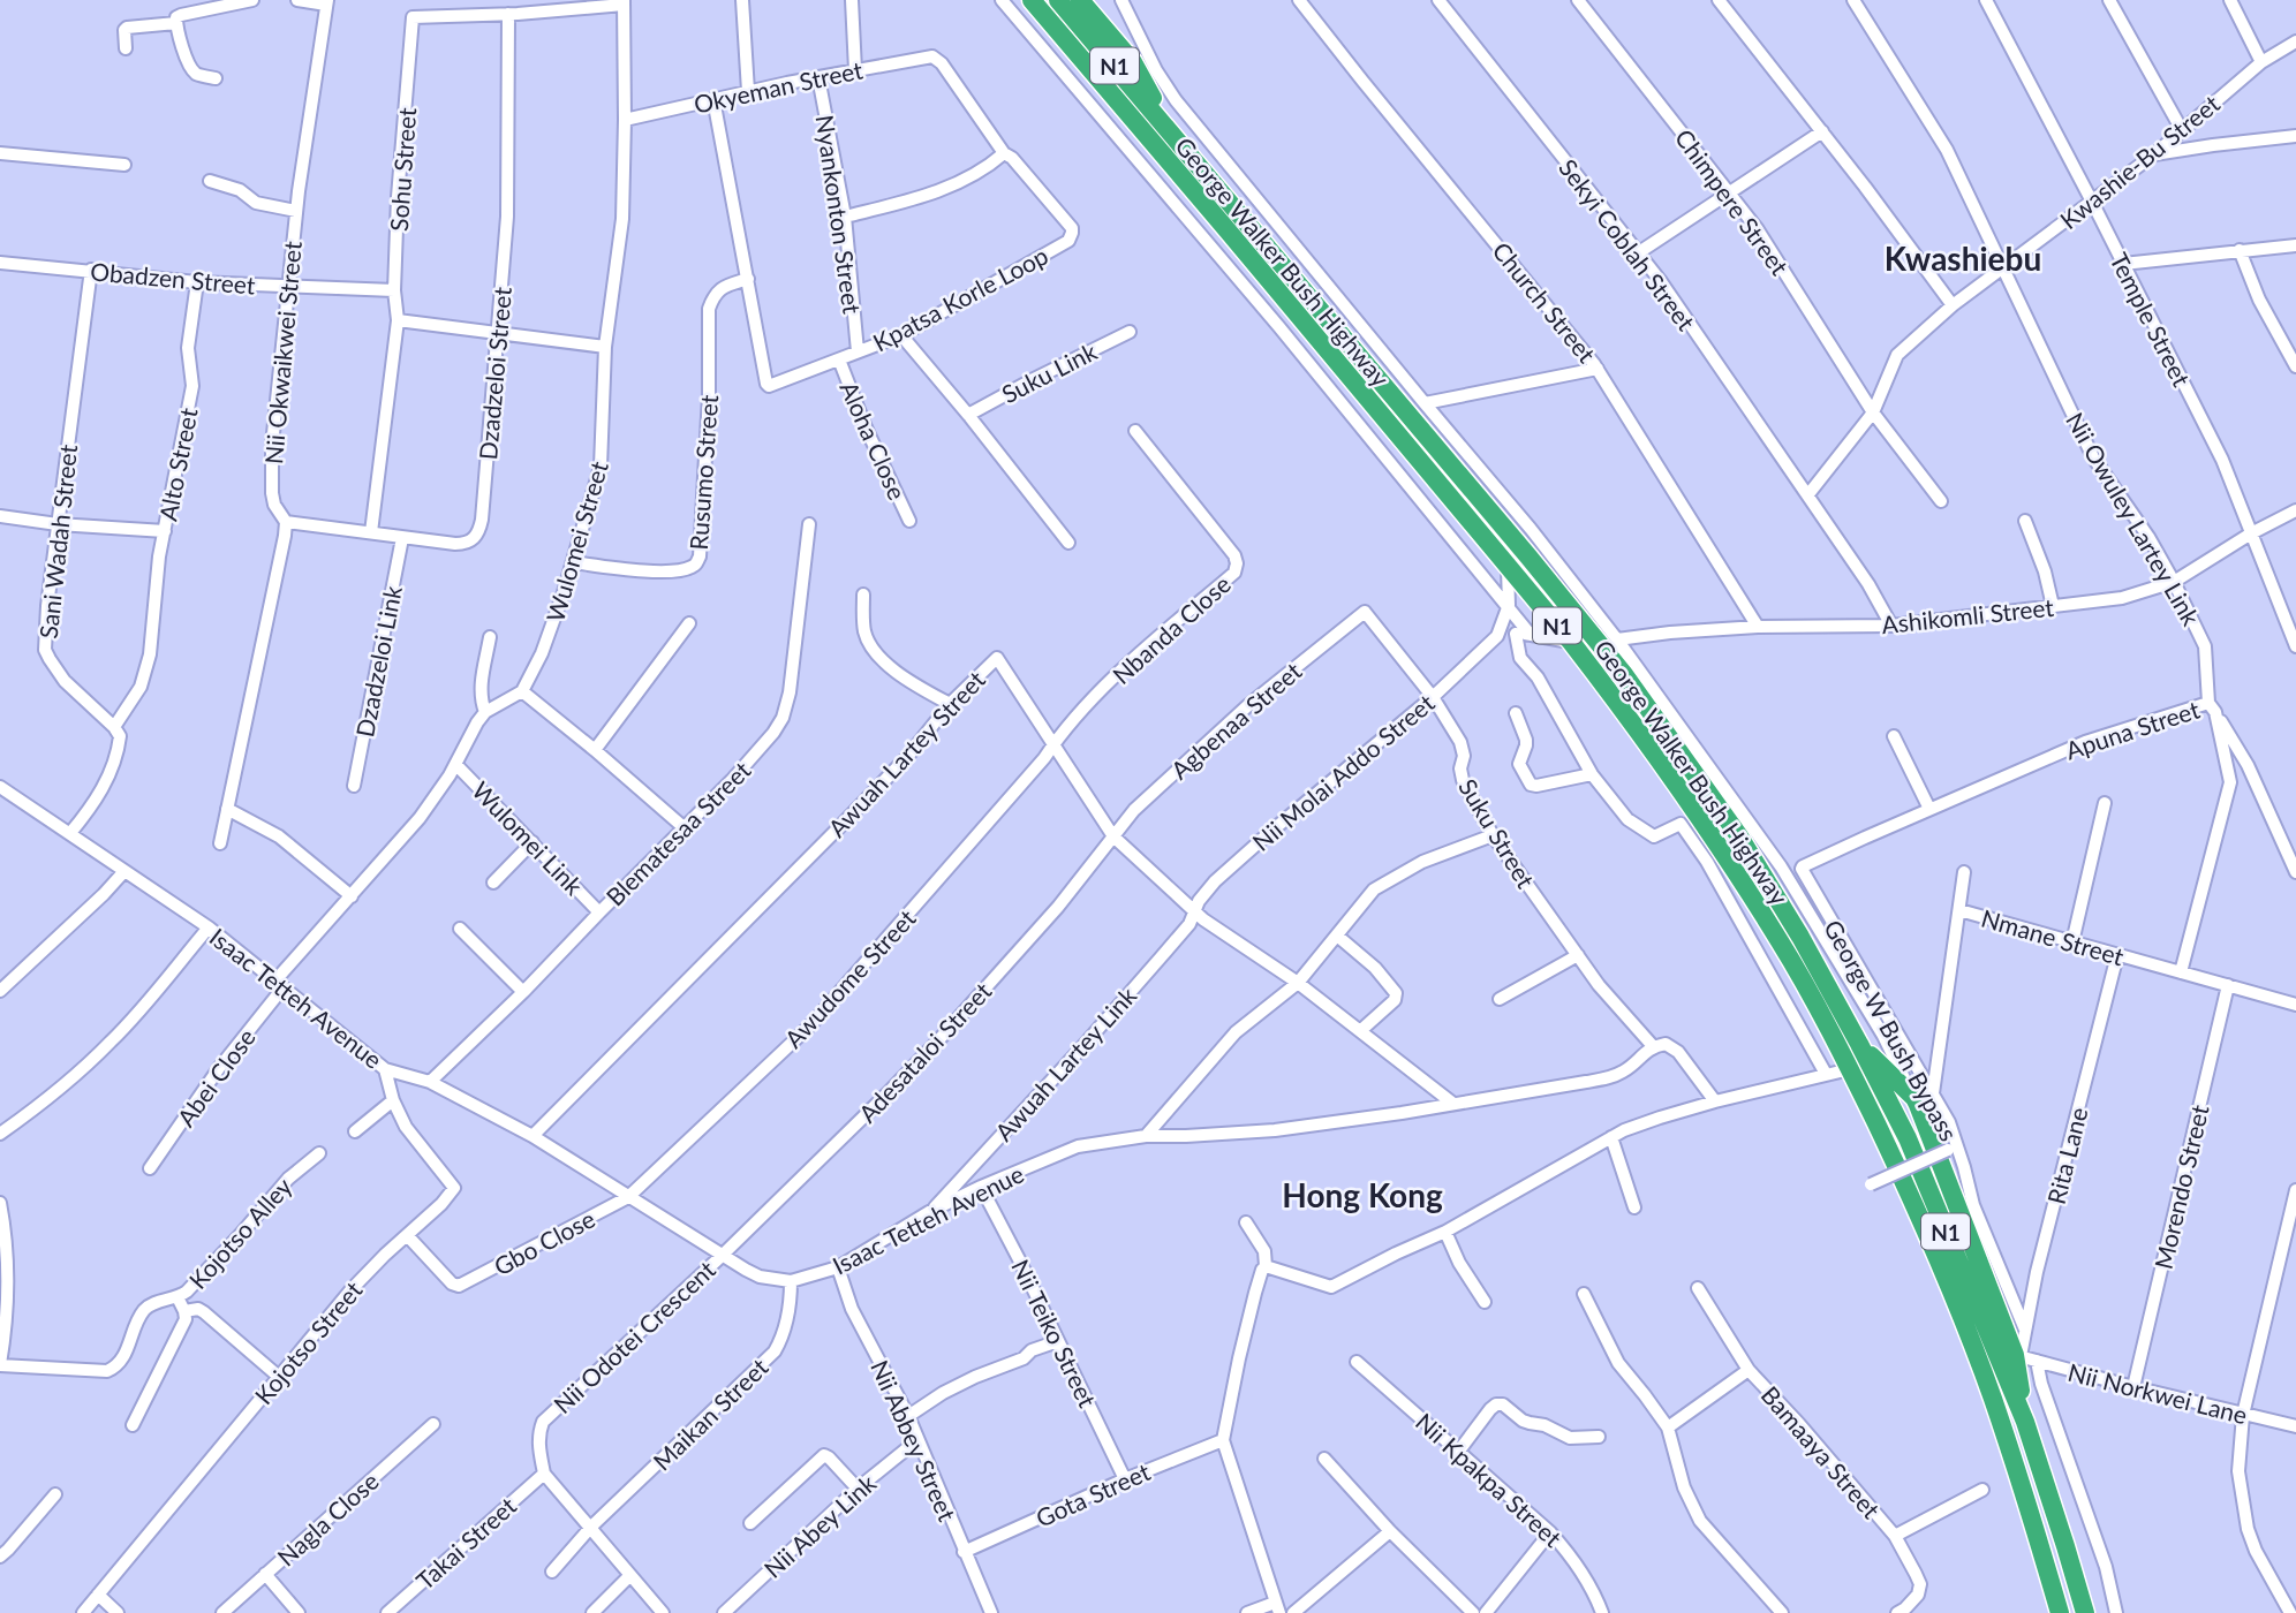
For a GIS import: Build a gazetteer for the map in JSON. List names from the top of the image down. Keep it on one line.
{"streets":{"highway":["N1","George Walker Bush Highway"],"street":["Okyeman Street","Kwashie-Bu Street","Sohu Street","Chimpere Street","Nyankonton Street","Sekyi Coblah Street","Obadzen Street","Kpatsa Korle Loop","Church Street","Temple Street","Nii Okwaikwei Street","Suku Link","Dzadzeloi Street","Aloha Close","Alto Street","Rusumo Street","Nii Owuley Lartey Link","Sani Wadah Street","Wulomei Street","Ashikomli Street","Nbanda Close","Dzadzeloi Link","Agbenaa Street","Apuna Street","Awuah Lartey Street","Nii Molai Addo Street","Blematesaa Street","Suku Street","Wulomei Link","Nmane Street","Awudome Street","Isaac Tetteh Avenue","George W Bush Bypass","Adesataloi Street","Awuah Lartey Link","Abei Close","Rita Lane","Morendo Street","Kojotso Alley","Gbo Close","Nii Teiko Street","Nii Odotei Crescent","Kojotso Street","Nii Norkwei Lane","Maikan Street","Nii Abbey Street","Bamaaya Street","Nii Kpakpa Street","Gota Street","Nagla Close","Nii Abey Link","Takai Street"]},"crossings":[["Okyeman Street","Nyankonton Street"],["Okyeman Street","Kpatsa Korle Loop"],["Okyeman Street","Wulomei Street"],["Kwashie-Bu Street","Chimpere Street"],["Kwashie-Bu Street","Sekyi Coblah Street"],["Kwashie-Bu Street","Temple Street"],["Kwashie-Bu Street","Nii Owuley Lartey Link"],["Sohu Street","Obadzen Street"],["Sohu Street","Dzadzeloi Street"],["Sohu Street","Wulomei Street"],["Nyankonton Street","Kpatsa Korle Loop"],["George Walker Bush Highway","Nii Molai Addo Street"],["Obadzen Street","Nii Okwaikwei Street"],["Obadzen Street","Alto Street"],["Obadzen Street","Sani Wadah Street"],["Kpatsa Korle Loop","Aloha Close"],["Kpatsa Korle Loop","Rusumo Street"],["Church Street","Ashikomli Street"],["Temple Street","Ashikomli Street"],["Nii Okwaikwei Street","Dzadzeloi Street"],["Dzadzeloi Street","Dzadzeloi Link"],["Alto Street","Sani Wadah Street"],["Rusumo Street","Wulomei Street"],["Nii Owuley Lartey Link","Ashikomli Street"],["Nii Owuley Lartey Link","Apuna Street"],["Nbanda Close","Awuah Lartey Street"],["Nbanda Close","Awudome Street"],["Agbenaa Street","Awuah Lartey Street"],["Agbenaa Street","Suku Street"],["Agbenaa Street","Adesataloi Street"],["Apuna Street","Nmane Street"],["Apuna Street","George W Bush Bypass"],["Awuah Lartey Street","Nii Molai Addo Street"],["Awuah Lartey Street","Awudome Street"],["Awuah Lartey Street","Isaac Tetteh Avenue"],["Awuah Lartey Street","Adesataloi Street"],["Awuah Lartey Street","Awuah Lartey Link"],["Nii Molai Addo Street","Suku Street"],["Nii Molai Addo Street","Awuah Lartey Link"],["Blematesaa Street","Wulomei Link"],["Blematesaa Street","Isaac Tetteh Avenue"],["Suku Street","Isaac Tetteh Avenue"],["Nmane Street","George W Bush Bypass"],["Nmane Street","Rita Lane"],["Nmane Street","Morendo Street"],["Awudome Street","Isaac Tetteh Avenue"],["Awudome Street","Gbo Close"],["Isaac Tetteh Avenue","Adesataloi Street"],["Isaac Tetteh Avenue","Awuah Lartey Link"],["Isaac Tetteh Avenue","Abei Close"],["Isaac Tetteh Avenue","Gbo Close"],["Isaac Tetteh Avenue","Nii Teiko Street"],["Isaac Tetteh Avenue","Nii Odotei Crescent"],["Isaac Tetteh Avenue","Kojotso Street"],["Isaac Tetteh Avenue","Maikan Street"],["Isaac Tetteh Avenue","Nii Abbey Street"],["George W Bush Bypass","Rita Lane"],["Adesataloi Street","Nii Odotei Crescent"],["Rita Lane","Nii Norkwei Lane"],["Morendo Street","Nii Norkwei Lane"],["Gbo Close","Kojotso Street"],["Nii Teiko Street","Gota Street"],["Nii Odotei Crescent","Takai Street"],["Nii Abbey Street","Gota Street"],["Nii Abbey Street","Nii Abey Link"]],"districts":["Kwashiebu","Hong Kong"]}
